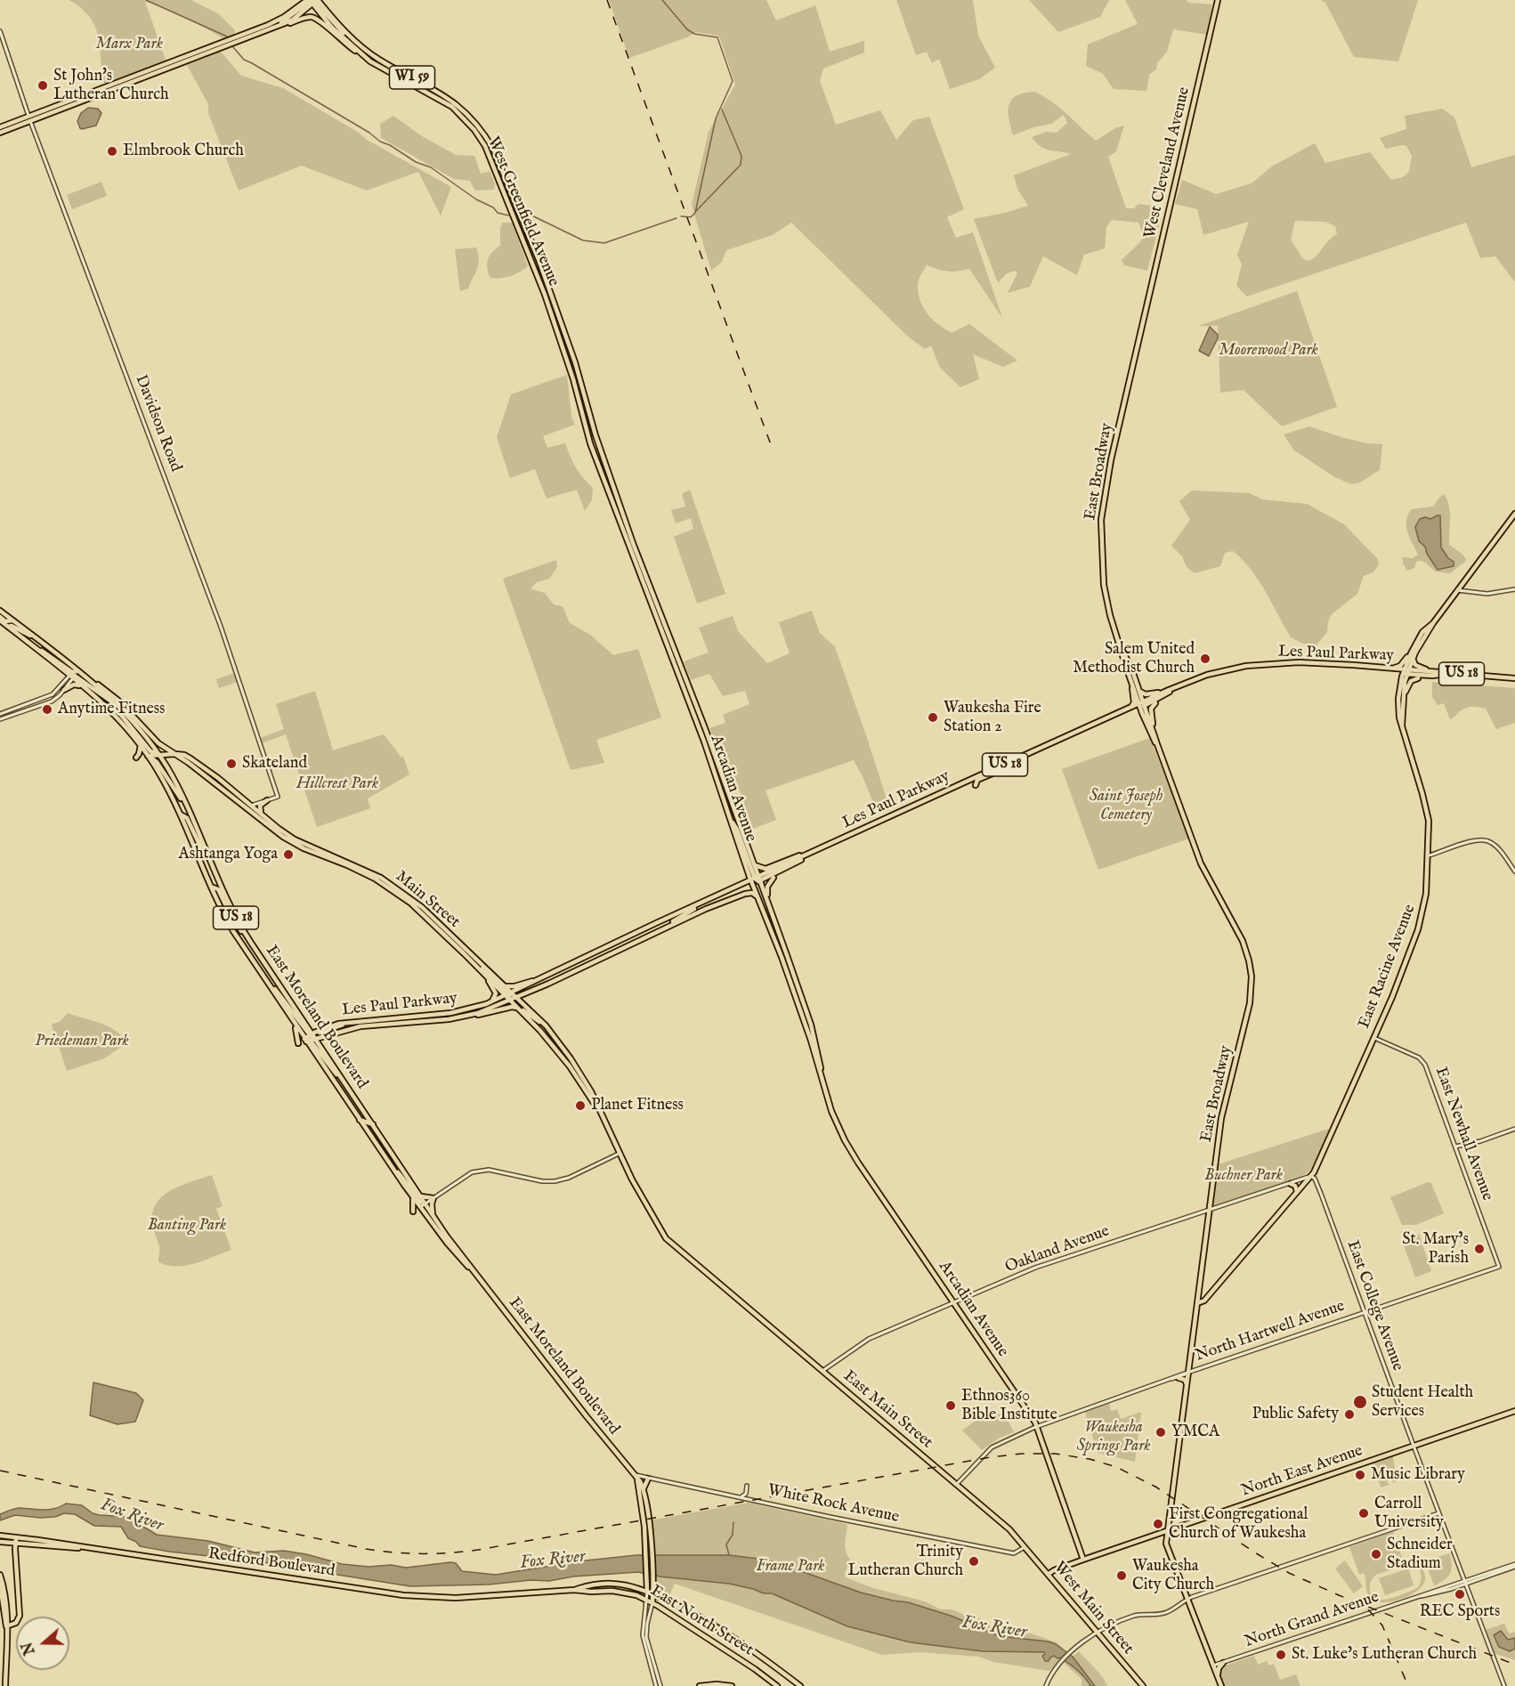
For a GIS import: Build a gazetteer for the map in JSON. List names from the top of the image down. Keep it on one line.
{"streets":{"main road":["WI 59","West Cleveland Avenue","West Greenfield Avenue","East Broadway","Les Paul Parkway","US 18","Arcadian Avenue","Main Street","East Racine Avenue","East Moreland Boulevard","East Main Street","North East Avenue","Redford Boulevard","West Main Street","East North Street"],"street":["Davidson Road","East Newhall Avenue","Oakland Avenue","East College Avenue","North Hartwell Avenue","White Rock Avenue","North Grand Avenue"]},"crossings":[["WI 59","Les Paul Parkway"],["WI 59","Arcadian Avenue"],["West Cleveland Avenue","East Broadway"],["West Greenfield Avenue","Arcadian Avenue"],["East Broadway","Les Paul Parkway"],["East Broadway","East Racine Avenue"],["East Broadway","Oakland Avenue"],["East Broadway","North Hartwell Avenue"],["East Broadway","North East Avenue"],["East Broadway","North Grand Avenue"],["Les Paul Parkway","US 18"],["Les Paul Parkway","Arcadian Avenue"],["Les Paul Parkway","Main Street"],["Les Paul Parkway","East Racine Avenue"],["Les Paul Parkway","East Moreland Boulevard"],["US 18","East Moreland Boulevard"],["Arcadian Avenue","Oakland Avenue"],["Arcadian Avenue","North Hartwell Avenue"],["Arcadian Avenue","North East Avenue"],["Main Street","East Moreland Boulevard"],["Main Street","East Main Street"],["East Racine Avenue","East Newhall Avenue"],["East Racine Avenue","Oakland Avenue"],["East Racine Avenue","East College Avenue"],["East Moreland Boulevard","White Rock Avenue"],["East Moreland Boulevard","East North Street"],["East Newhall Avenue","North Hartwell Avenue"],["Oakland Avenue","East College Avenue"],["Oakland Avenue","East Main Street"],["East College Avenue","North Hartwell Avenue"],["East College Avenue","North East Avenue"],["East College Avenue","North Grand Avenue"],["North Hartwell Avenue","East Main Street"],["East Main Street","White Rock Avenue"],["East Main Street","West Main Street"],["North East Avenue","West Main Street"],["White Rock Avenue","West Main Street"],["Redford Boulevard","East North Street"]],"water":["Fox River"],"parks":["Marx Park","Moorewood Park","Hillcrest Park","Saint Joseph Cemetery","Priedeman Park","Buchner Park","Banting Park","Waukesha Springs Park","Frame Park"],"places":["St John's Lutheran Church","Elmbrook Church","Salem United Methodist Church","Anytime Fitness","Waukesha Fire Station 2","Skateland","Ashtanga Yoga","Planet Fitness","St. Mary’s Parish","Student Health Services","Ethnos360 Bible Institute","Public Safety","YMCA","Music Library","Carroll University","First Congregational Church of Waukesha","Schneider Stadium","Trinity Lutheran Church","Waukesha City Church","REC Sports","St. Luke’s Lutheran Church"],"north":"left"}
